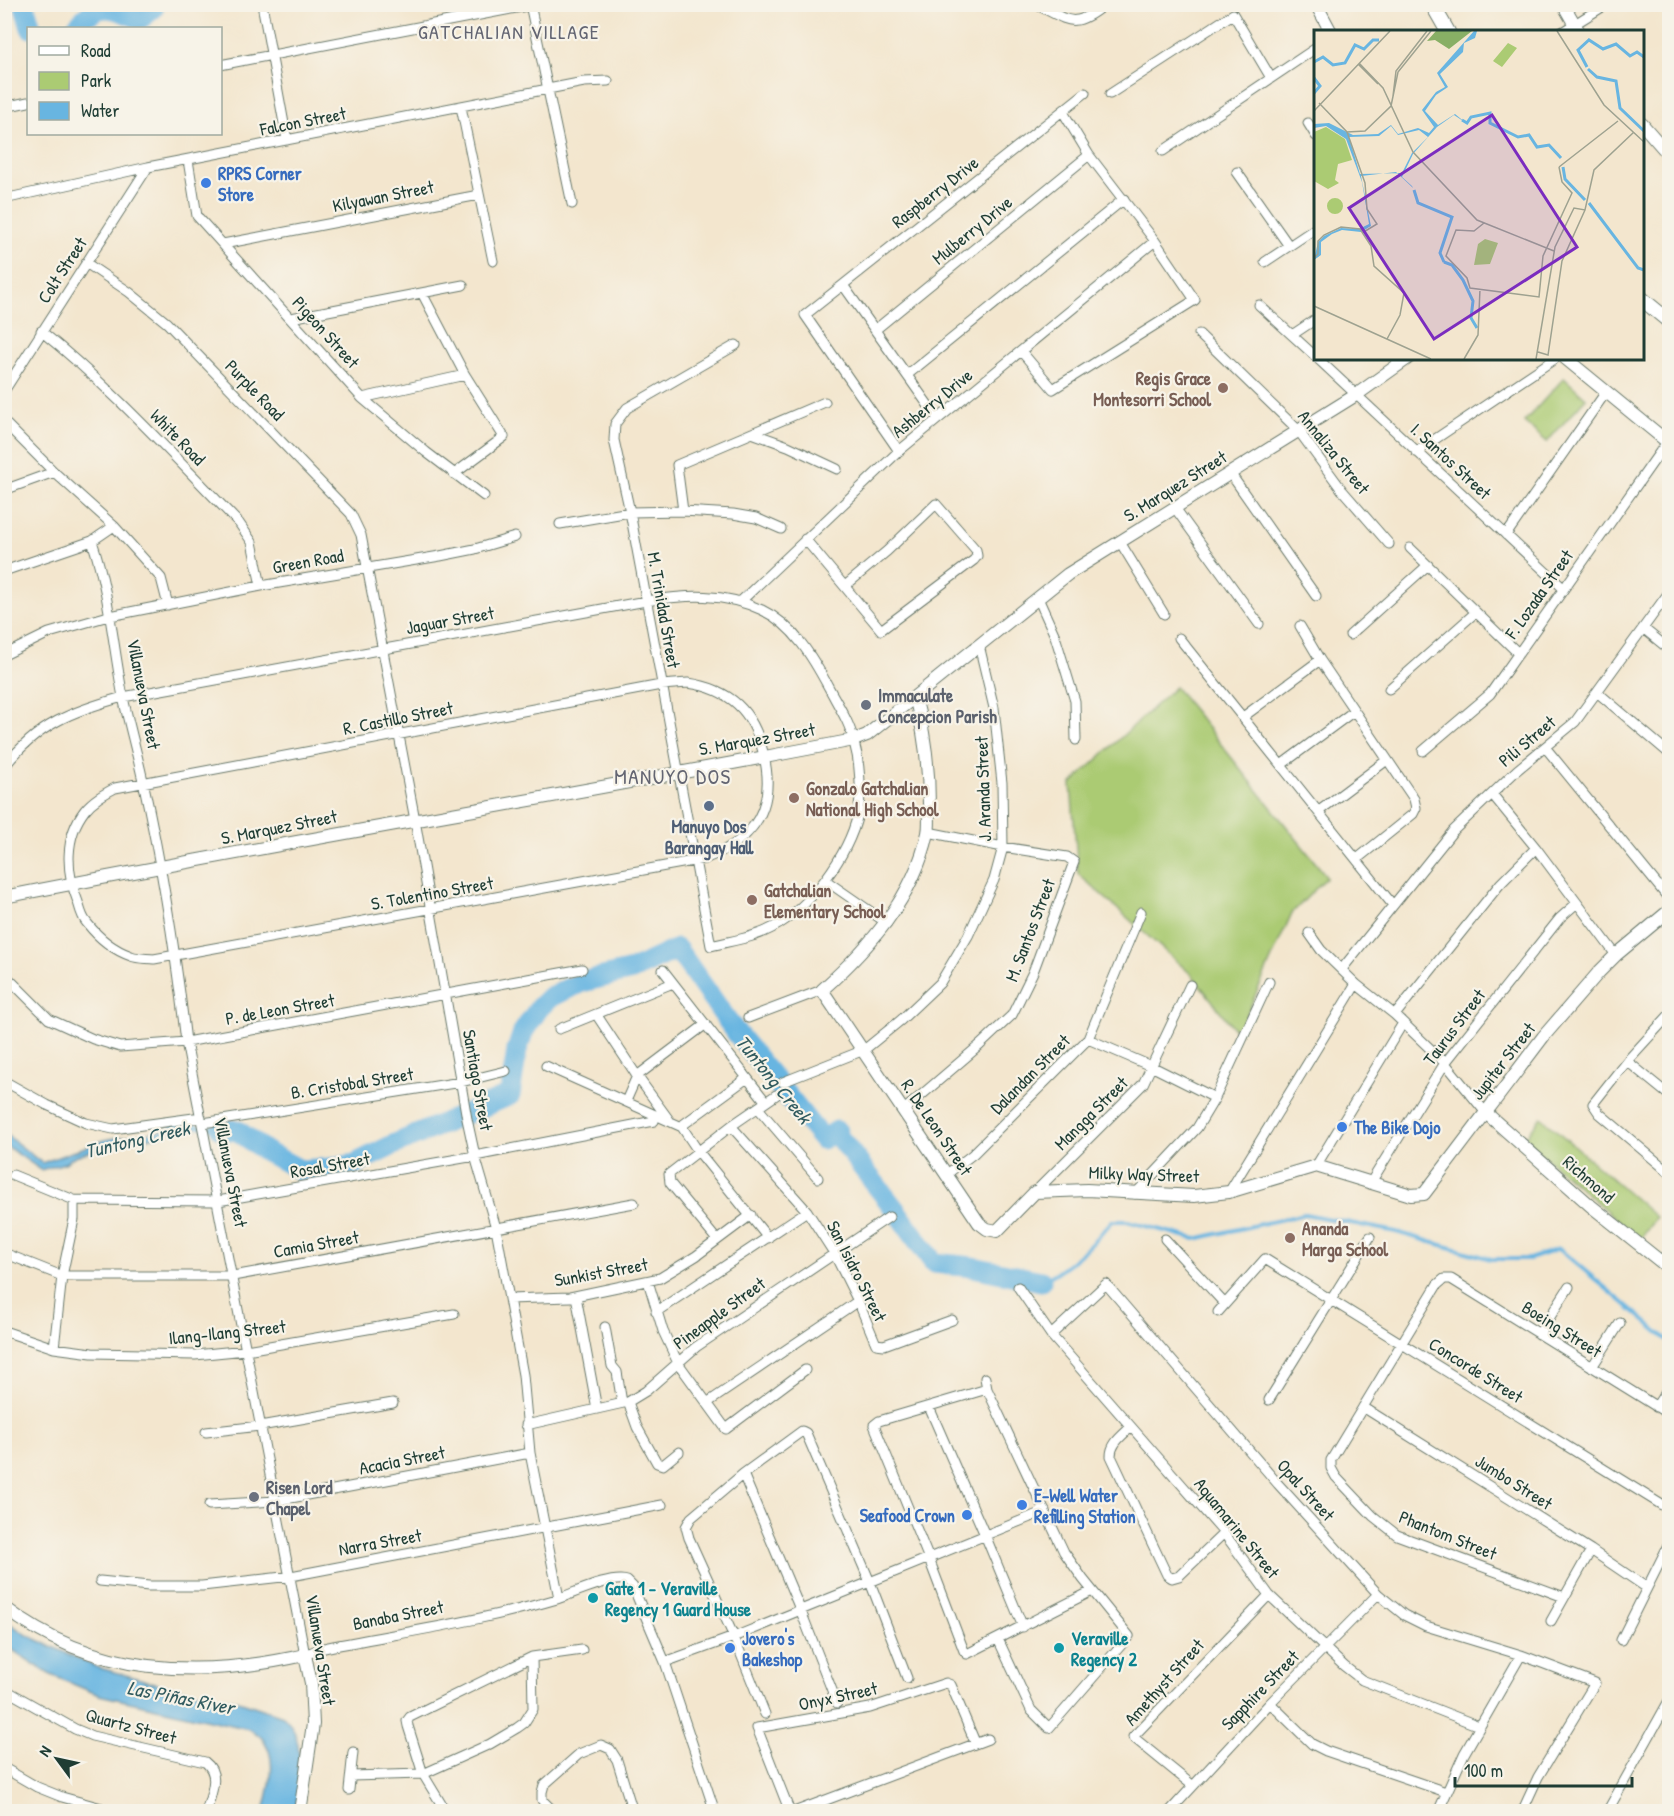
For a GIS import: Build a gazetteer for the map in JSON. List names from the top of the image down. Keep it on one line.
{"streets":{"street":["Falcon Street","Raspberry Drive","Kilyawan Street","Mulberry Drive","Colt Street","Pigeon Street","Purple Road","Ashberry Drive","White Road","Annaliza Street","I. Santos Street","S. Marquez Street","Green Road","F. Lozada Street","M. Trinidad Street","Jaguar Street","Villanueva Street","R. Castillo Street","Pili Street","J. Aranda Street","S. Tolentino Street","M. Santos Street","P. de Leon Street","Taurus Street","Jupiter Street","Dalandan Street","Santiago Street","B. Cristobal Street","Mangga Street","R. De Leon Street","Rosal Street","Milky Way Street","Richmond","Camia Street","San Isidro Street","Sunkist Street","Pineapple Street","Boeing Street","Ilang-Ilang Street","Concorde Street","Acacia Street","Jumbo Street","Opal Street","Aquamarine Street","Phantom Street","Narra Street","Banaba Street","Amethyst Street","Sapphire Street","Onyx Street","Quartz Street"]},"crossings":[["Falcon Street","Colt Street"],["Falcon Street","Pigeon Street"],["Raspberry Drive","Ashberry Drive"],["Kilyawan Street","Pigeon Street"],["Colt Street","Purple Road"],["Colt Street","White Road"],["Purple Road","Green Road"],["Purple Road","Santiago Street"],["Ashberry Drive","Jaguar Street"],["White Road","Green Road"],["Annaliza Street","S. Marquez Street"],["I. Santos Street","S. Marquez Street"],["I. Santos Street","F. Lozada Street"],["S. Marquez Street","M. Trinidad Street"],["S. Marquez Street","Jaguar Street"],["S. Marquez Street","Villanueva Street"],["S. Marquez Street","R. Castillo Street"],["S. Marquez Street","J. Aranda Street"],["S. Marquez Street","S. Tolentino Street"],["S. Marquez Street","Santiago Street"],["Green Road","Villanueva Street"],["Green Road","Santiago Street"],["M. Trinidad Street","Jaguar Street"],["M. Trinidad Street","R. Castillo Street"],["M. Trinidad Street","S. Tolentino Street"],["Jaguar Street","Villanueva Street"],["Jaguar Street","Santiago Street"],["Villanueva Street","R. Castillo Street"],["Villanueva Street","S. Tolentino Street"],["Villanueva Street","P. de Leon Street"],["Villanueva Street","B. Cristobal Street"],["Villanueva Street","Rosal Street"],["Villanueva Street","Camia Street"],["Villanueva Street","Ilang-Ilang Street"],["Villanueva Street","Acacia Street"],["Villanueva Street","Narra Street"],["Villanueva Street","Banaba Street"],["R. Castillo Street","S. Tolentino Street"],["R. Castillo Street","Santiago Street"],["J. Aranda Street","M. Santos Street"],["J. Aranda Street","R. De Leon Street"],["S. Tolentino Street","Santiago Street"],["M. Santos Street","R. De Leon Street"],["P. de Leon Street","Santiago Street"],["Taurus Street","Jupiter Street"],["Jupiter Street","Richmond"],["Dalandan Street","R. De Leon Street"],["Santiago Street","B. Cristobal Street"],["Santiago Street","Rosal Street"],["Santiago Street","Camia Street"],["Santiago Street","Sunkist Street"],["Santiago Street","Pineapple Street"],["Santiago Street","Acacia Street"],["Santiago Street","Narra Street"],["Santiago Street","Banaba Street"],["Mangga Street","R. De Leon Street"],["Mangga Street","Milky Way Street"],["R. De Leon Street","Milky Way Street"],["San Isidro Street","Pineapple Street"],["Boeing Street","Concorde Street"],["Jumbo Street","Phantom Street"],["Opal Street","Aquamarine Street"],["Opal Street","Sapphire Street"],["Aquamarine Street","Amethyst Street"],["Aquamarine Street","Sapphire Street"],["Amethyst Street","Sapphire Street"]],"districts":["GATCHALIAN VILLAGE","MANUYO DOS"],"water":["Tuntong Creek","Las Piñas River"],"places":["RPRS Corner Store","Regis Grace Montesorri School","Immaculate Concepcion Parish","Gonzalo Gatchalian National High School","Manuyo Dos Barangay Hall","Gatchalian Elementary School","The Bike Dojo","Ananda Marga School","Risen Lord Chapel","E-Well Water Refilling Station","Seafood Crown","Gate 1 - Veraville Regency 1 Guard House","Jovero's Bakeshop","Veraville Regency 2"],"legend":["Road","Park","Water"],"scale_bar":"100 m","north":"top left"}
